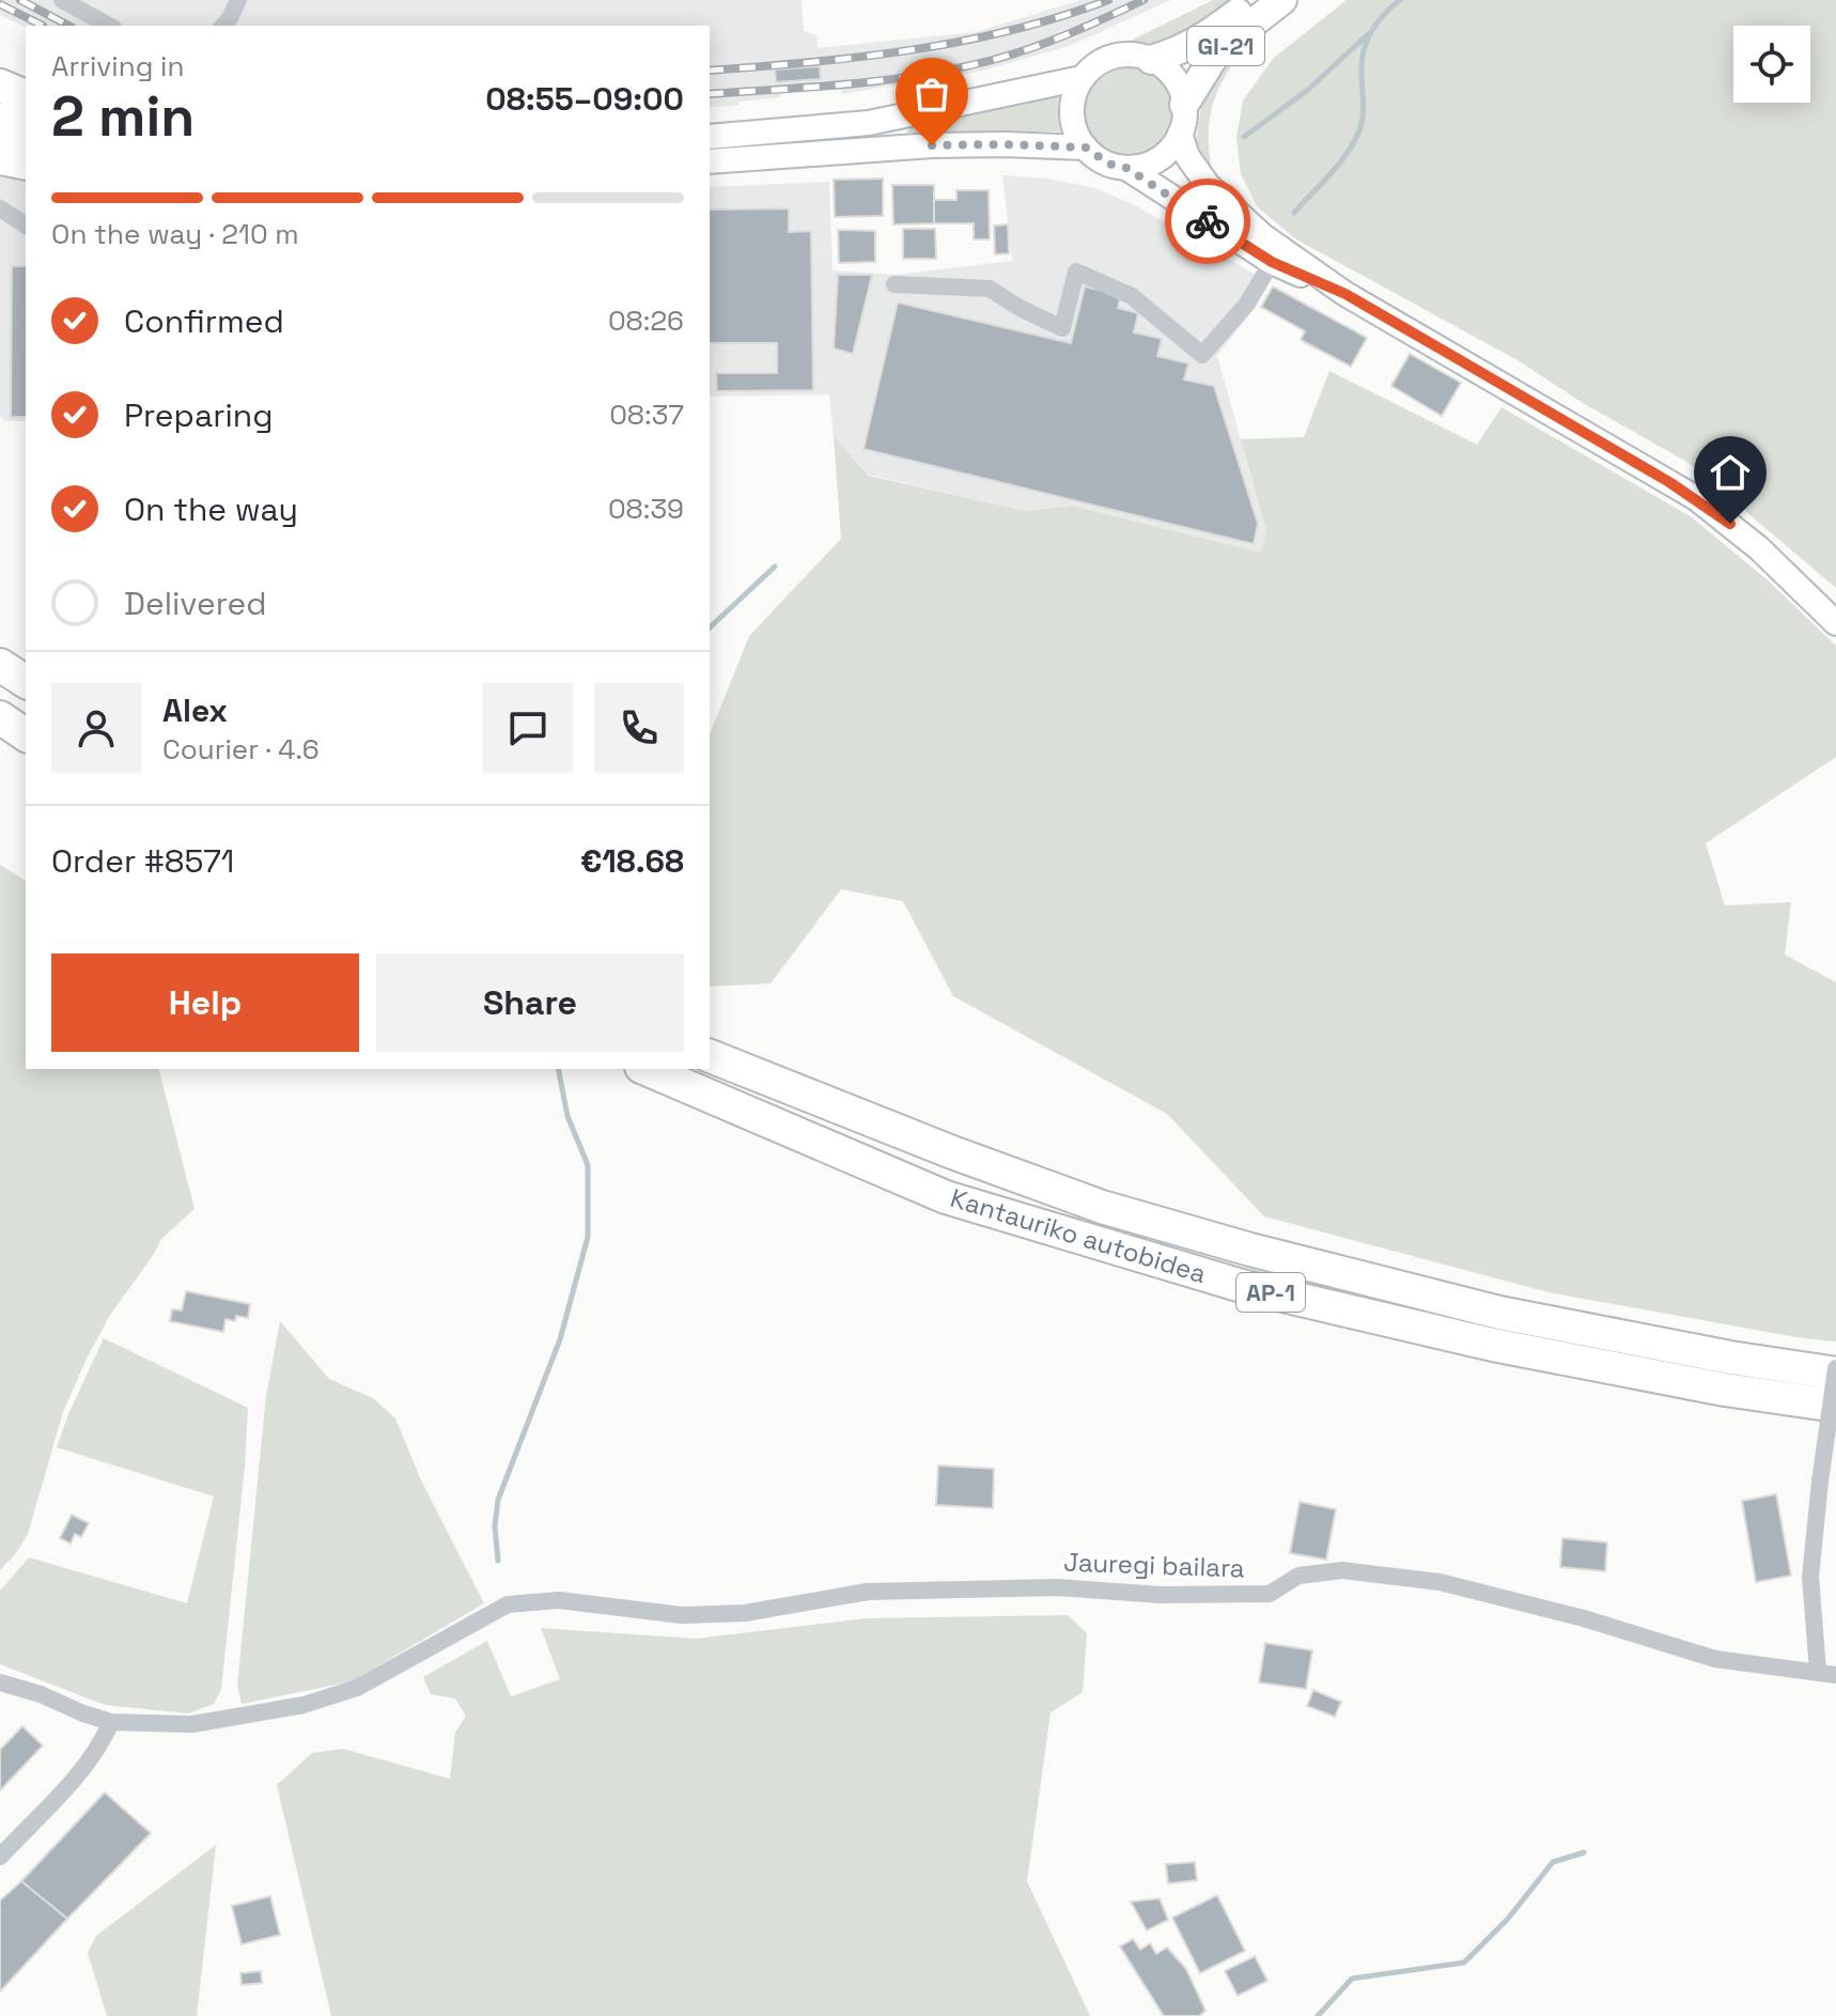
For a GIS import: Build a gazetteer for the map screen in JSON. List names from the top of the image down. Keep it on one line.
{"streets":{"highway":["Kantauriko autobidea","AP-1"],"main road":["GI-21"],"street":["Jauregi bailara"]},"page":{"heading":["2 min","Arriving in","08:55–09:00"],"panel":["Alex","Courier · 4.6","Order #8571","€18.68"],"bar":"On the way · 210 m","list":[["Confirmed","08:26"],["Preparing","08:37"],["On the way","08:39"],"Delivered"],"buttons":["Help","Share"]}}
